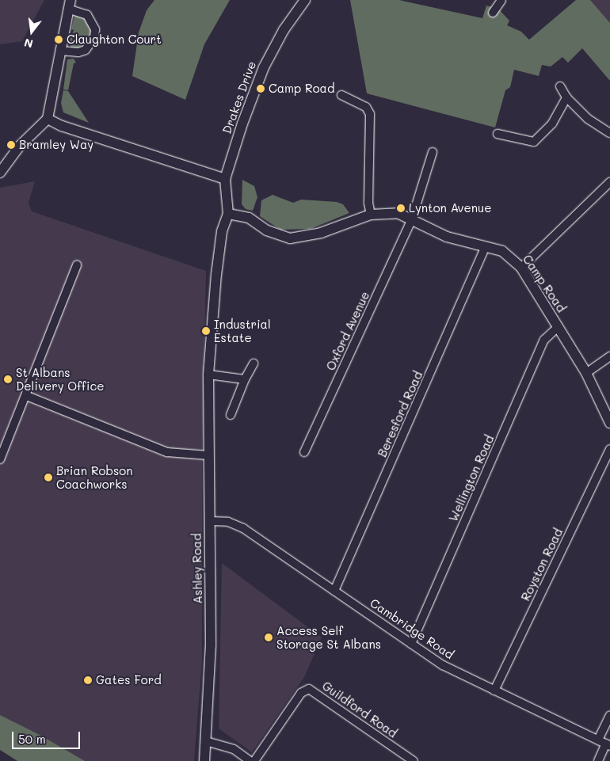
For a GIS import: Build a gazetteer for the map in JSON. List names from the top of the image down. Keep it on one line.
{"streets":{"street":["Drakes Drive","Camp Road","Oxford Avenue","Beresford Road","Wellington Road","Royston Road","Ashley Road","Cambridge Road","Guildford Road"]},"crossings":[["Drakes Drive","Camp Road"],["Drakes Drive","Ashley Road"],["Camp Road","Oxford Avenue"],["Camp Road","Beresford Road"],["Camp Road","Wellington Road"],["Camp Road","Ashley Road"],["Beresford Road","Cambridge Road"],["Wellington Road","Cambridge Road"],["Royston Road","Cambridge Road"],["Ashley Road","Cambridge Road"]],"places":["Claughton Court","Camp Road","Bramley Way","Lynton Avenue","Industrial Estate","St Albans Delivery Office","Brian Robson Coachworks","Access Self Storage St Albans","Gates Ford"],"scale_bar":"50 m","north":"bottom"}
